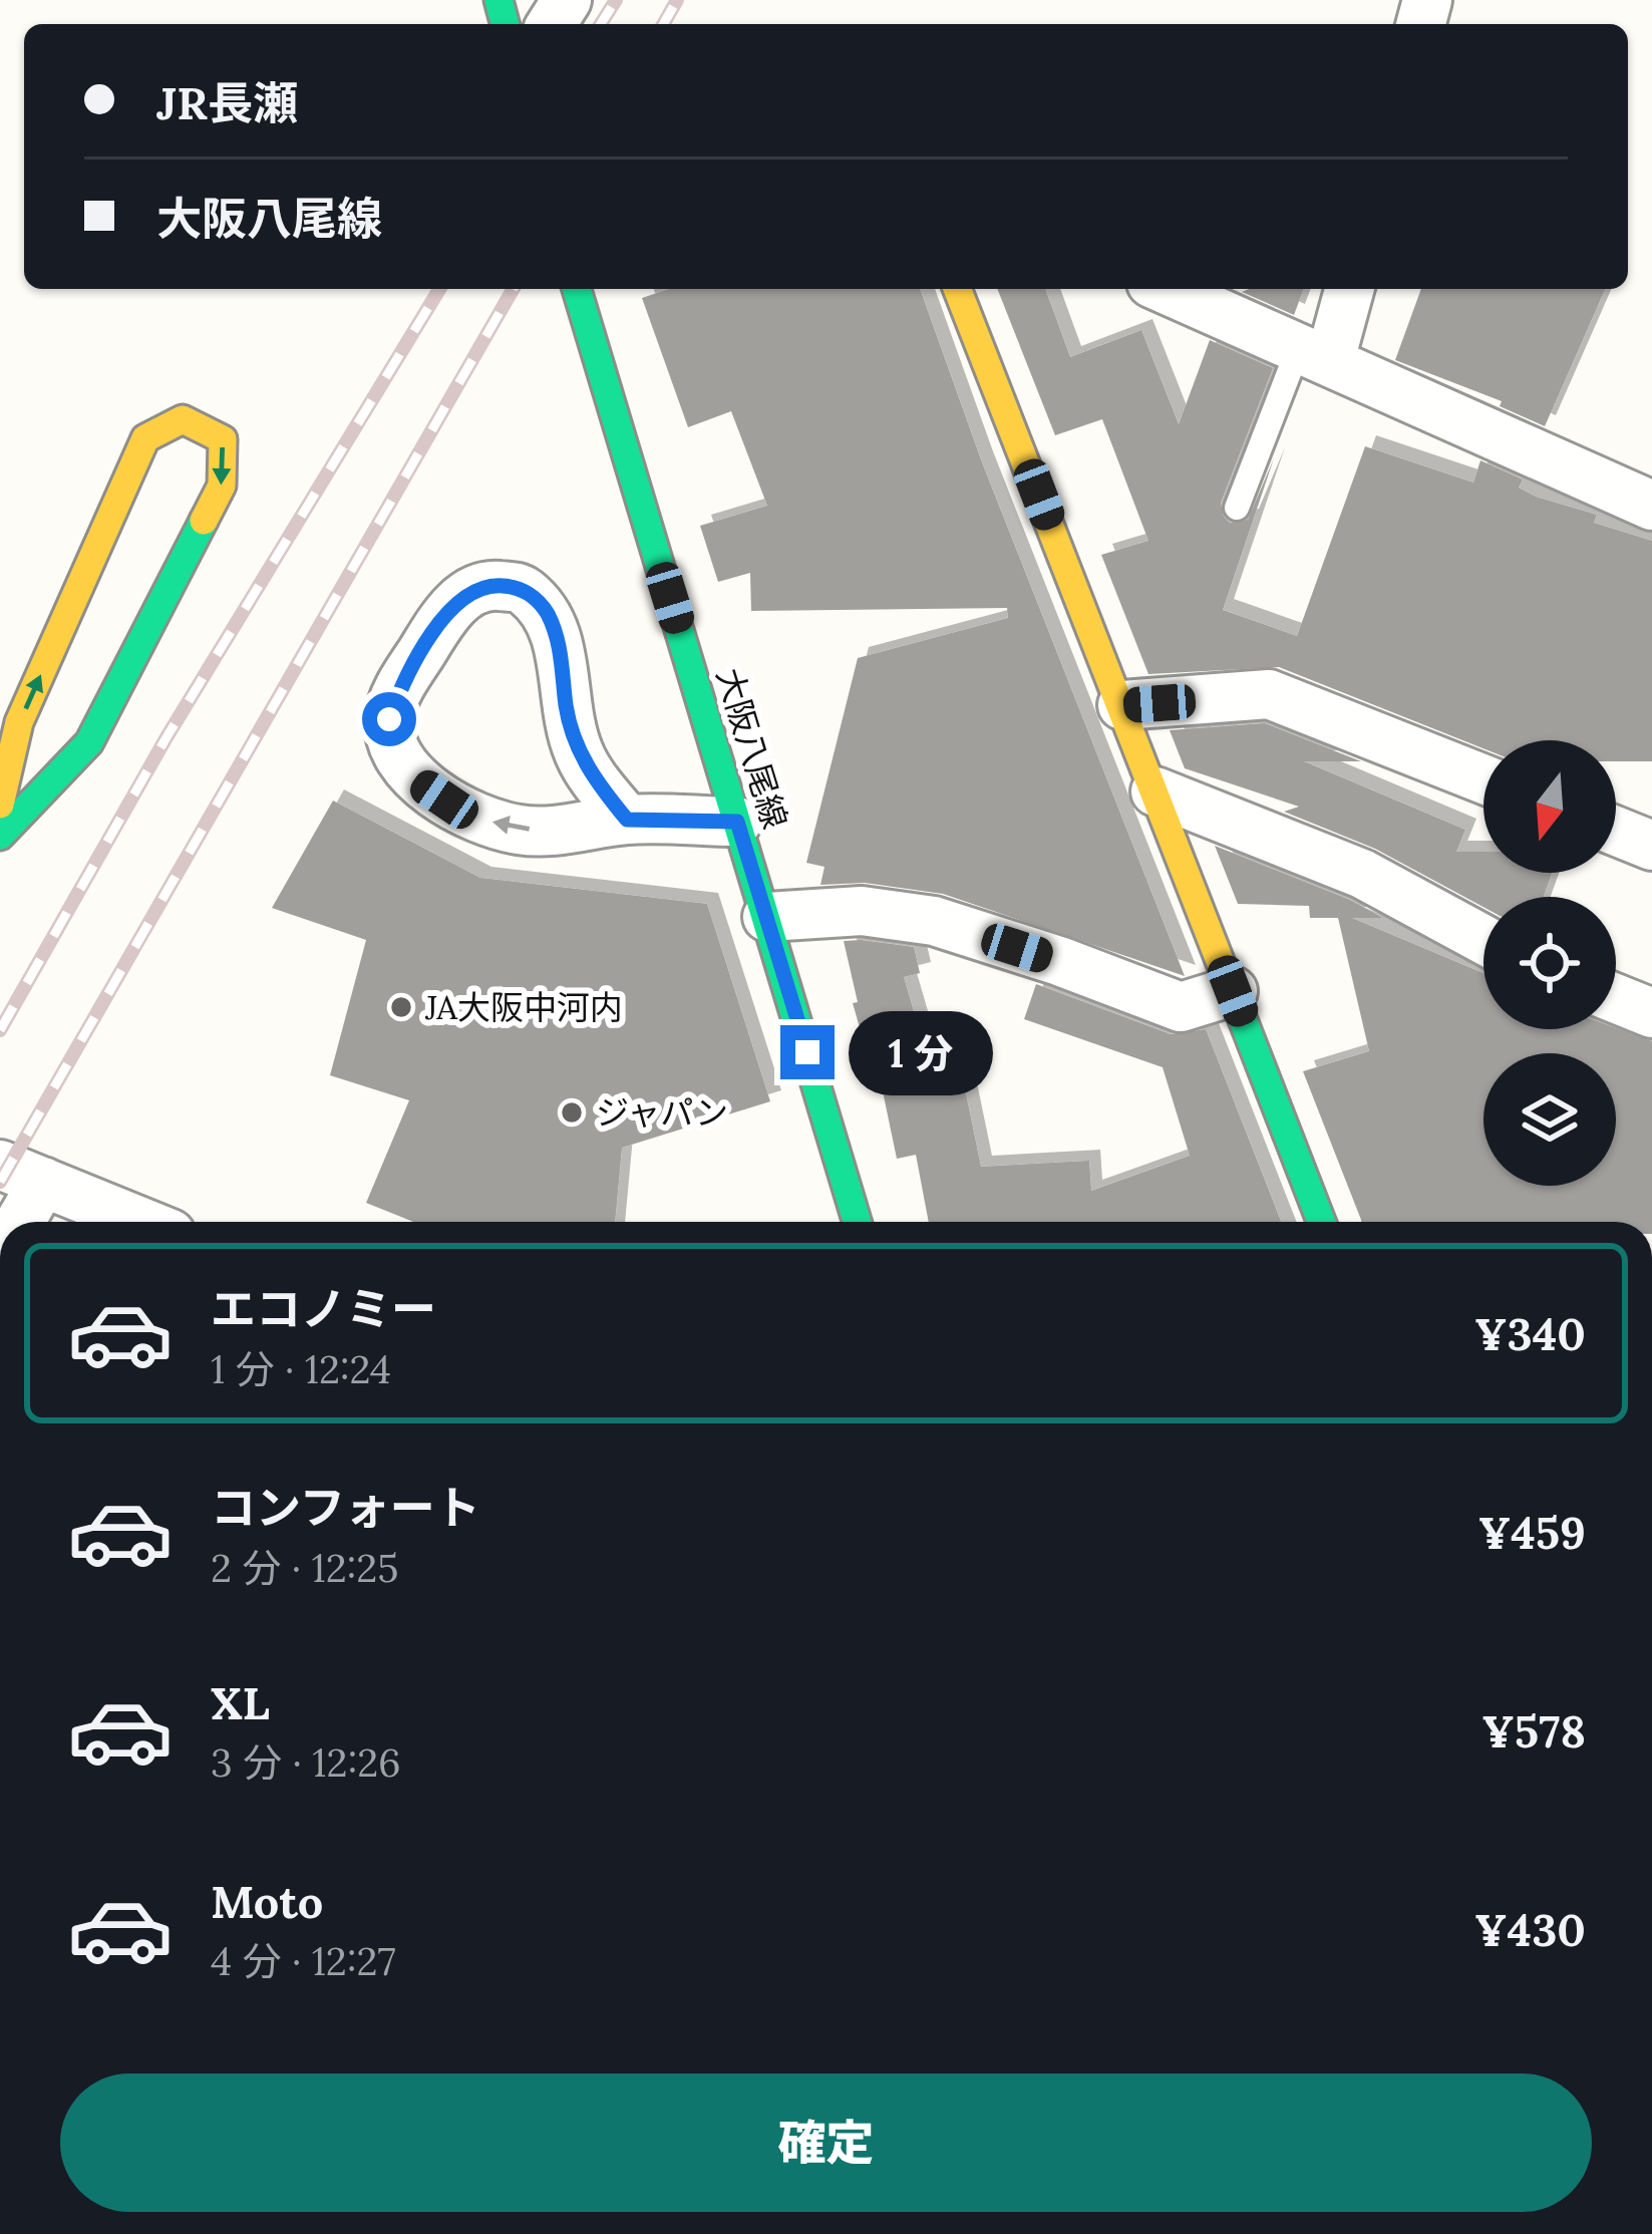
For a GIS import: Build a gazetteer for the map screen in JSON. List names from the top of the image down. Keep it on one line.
{"streets":{"street":["大阪八尾線"]},"places":["JA大阪中河内","ジャパン"],"north":"bottom","page":{"banner":["JR長瀬","大阪八尾線"],"bubble":"1 分","list":[{"name":"エコノミー","note":"1 分 · 12:24","value":"¥340"},{"name":"コンフォート","note":"2 分 · 12:25","value":"¥459"},{"name":"XL","note":"3 分 · 12:26","value":"¥578"},{"name":"Moto","note":"4 分 · 12:27","value":"¥430"}],"buttons":"確定"}}
